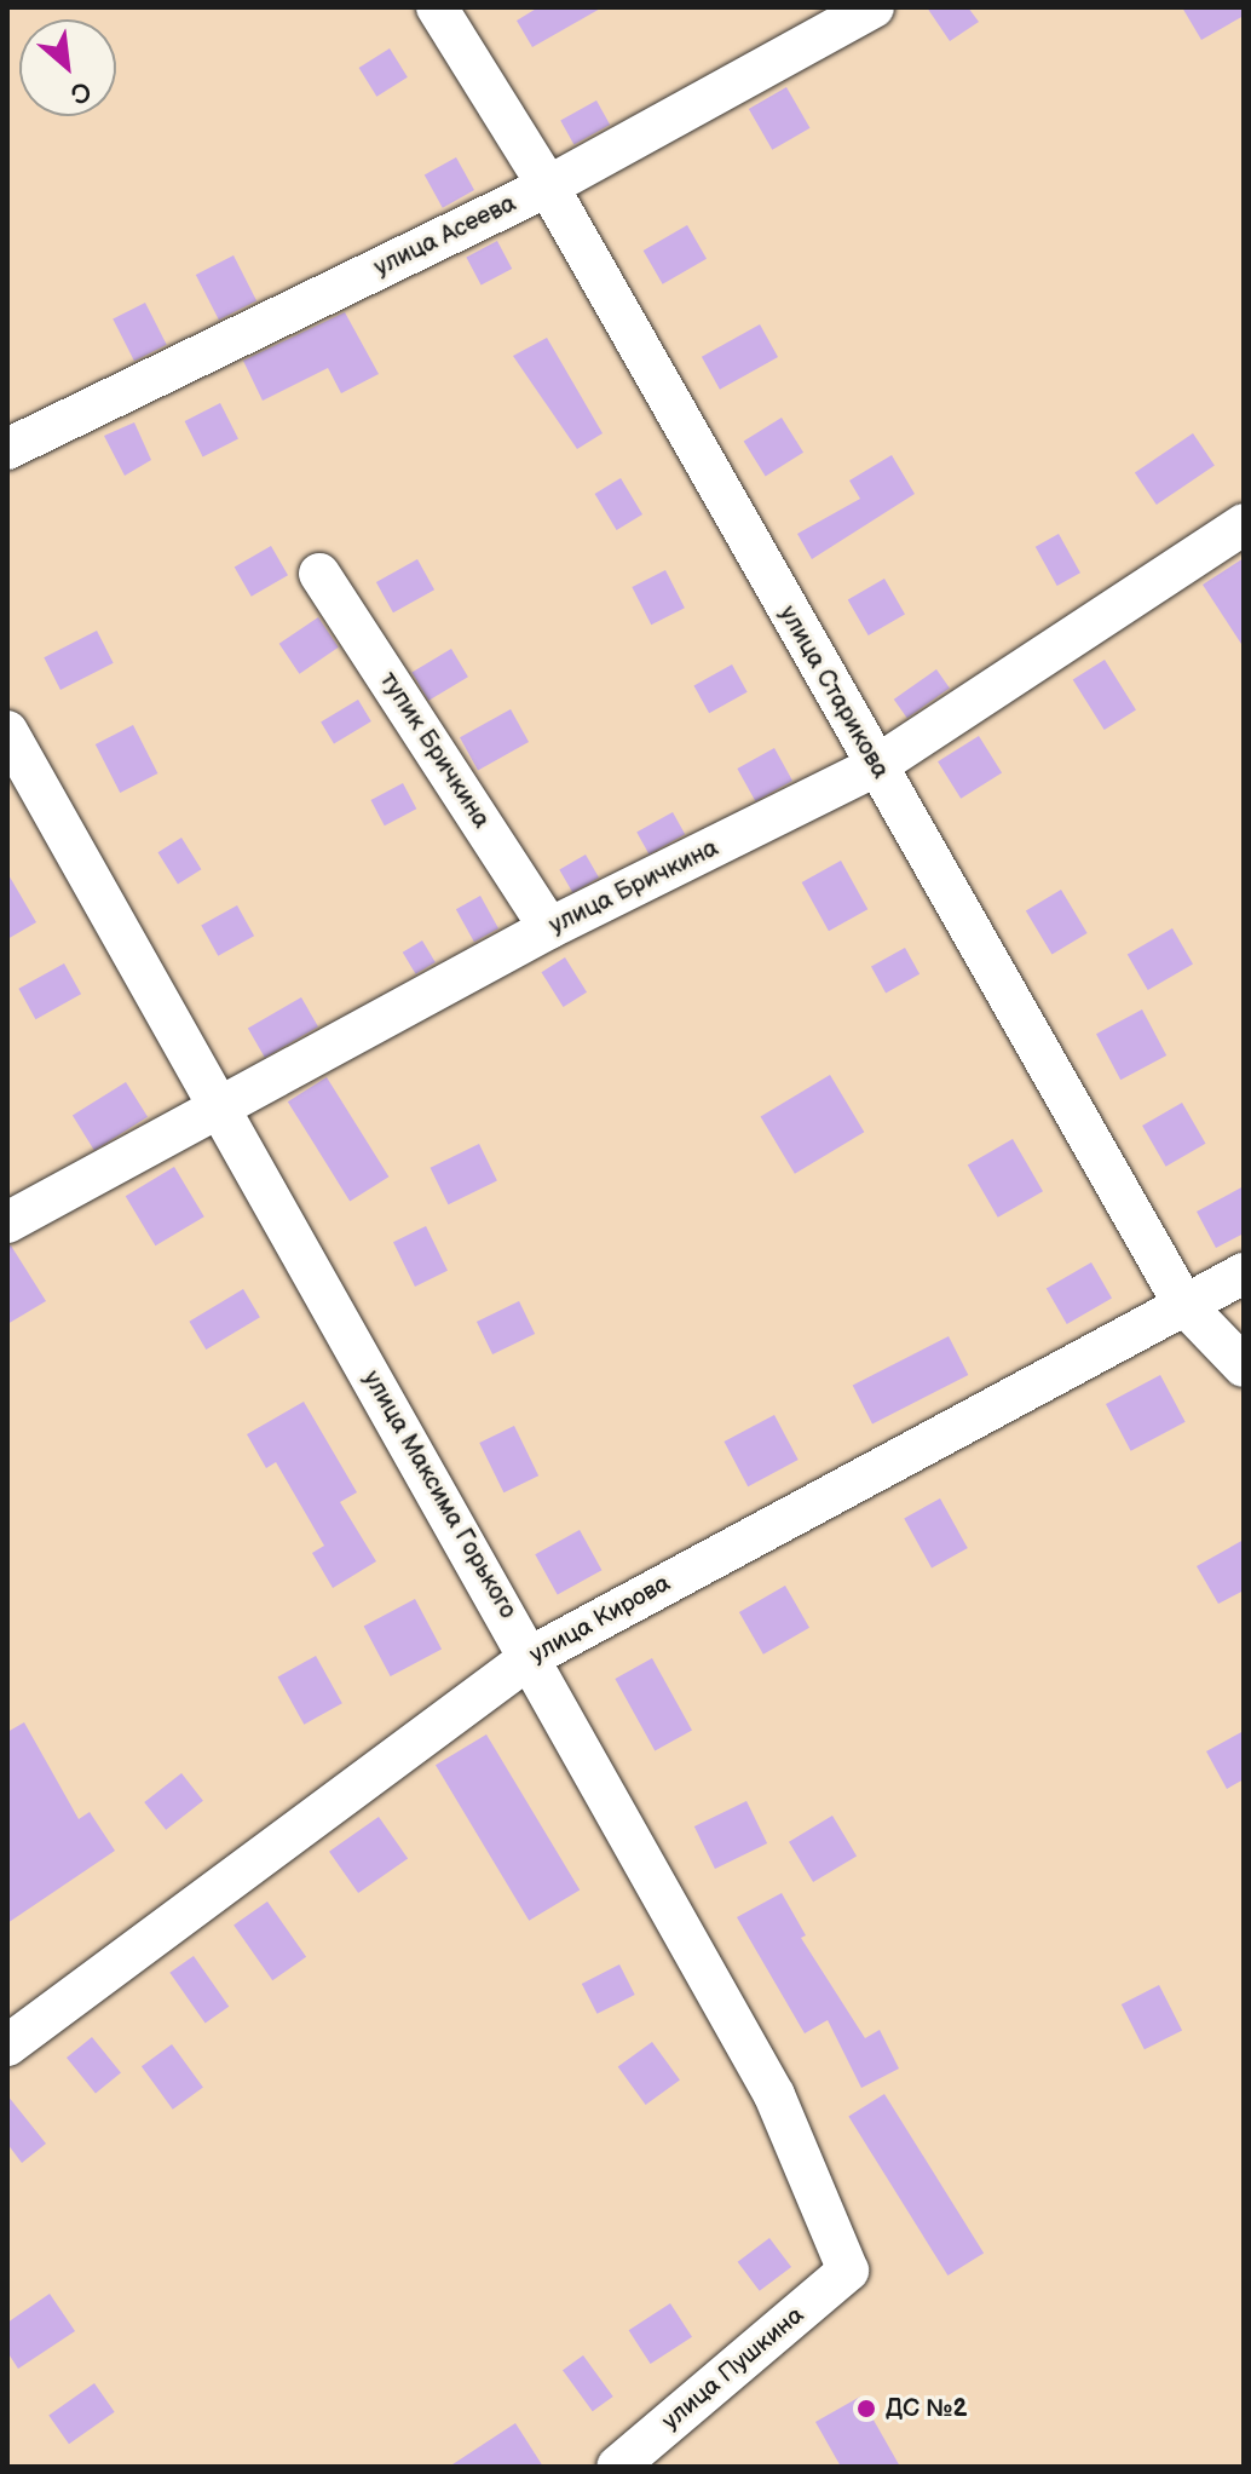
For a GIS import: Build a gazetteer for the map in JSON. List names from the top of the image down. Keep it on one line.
{"streets":{"street":["улица Асеева","улица Старикова","тупик Бричкина","улица Бричкина","улица Максима Горького","улица Кирова","улица Пушкина"]},"crossings":[["улица Асеева","улица Старикова"],["улица Старикова","улица Бричкина"],["улица Старикова","улица Кирова"],["тупик Бричкина","улица Бричкина"],["улица Бричкина","улица Максима Горького"],["улица Максима Горького","улица Кирова"],["улица Максима Горького","улица Пушкина"]],"places":["ДС №2"],"north":"bottom right"}
